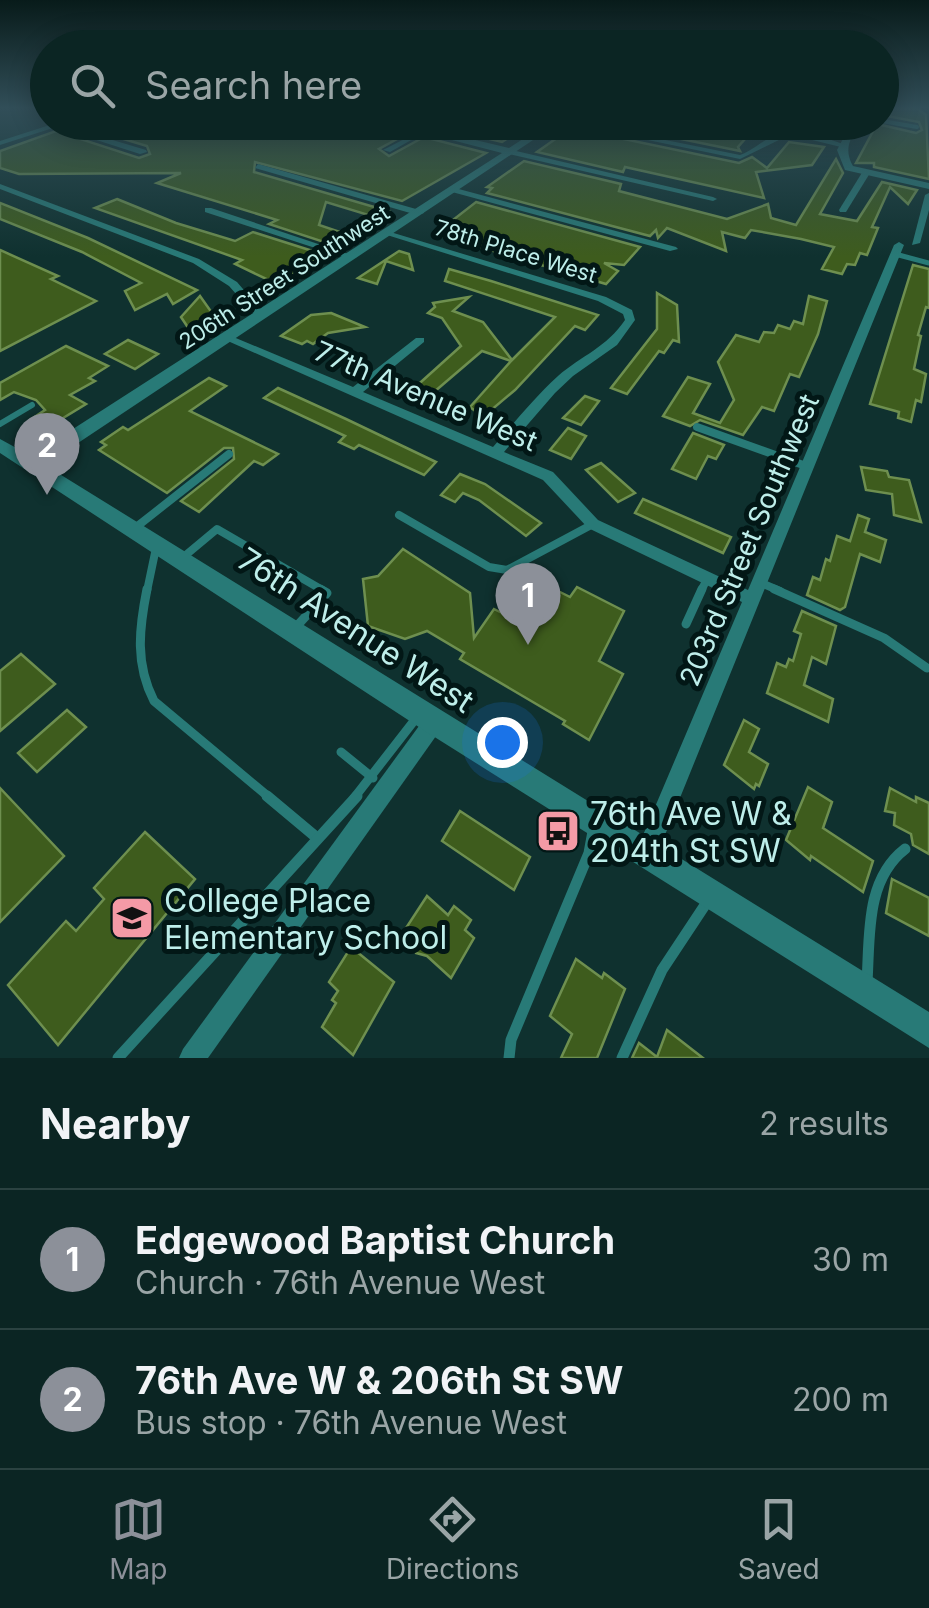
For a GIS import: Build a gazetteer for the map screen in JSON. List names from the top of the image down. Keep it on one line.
{"streets":{"street":["78th Place West","206th Street Southwest","77th Avenue West","203rd Street Southwest","76th Avenue West"]},"crossings":[["78th Place West","206th Street Southwest"],["78th Place West","77th Avenue West"],["206th Street Southwest","77th Avenue West"],["206th Street Southwest","76th Avenue West"],["77th Avenue West","203rd Street Southwest"],["203rd Street Southwest","76th Avenue West"]],"places":{"bus stop":["76th Ave W & 204th St SW"],"school or university":["College Place Elementary School"]},"page":{"search":"Search here","pins":["2","1"],"heading":["Nearby","2 results"],"list":[{"mark":"1","name":"Edgewood Baptist Church","note":"Church · 76th Avenue West","value":"30 m"},{"mark":"2","name":"76th Ave W & 206th St SW","note":"Bus stop · 76th Avenue West","value":"200 m"}],"nav":["Map","Directions","Saved"]}}
